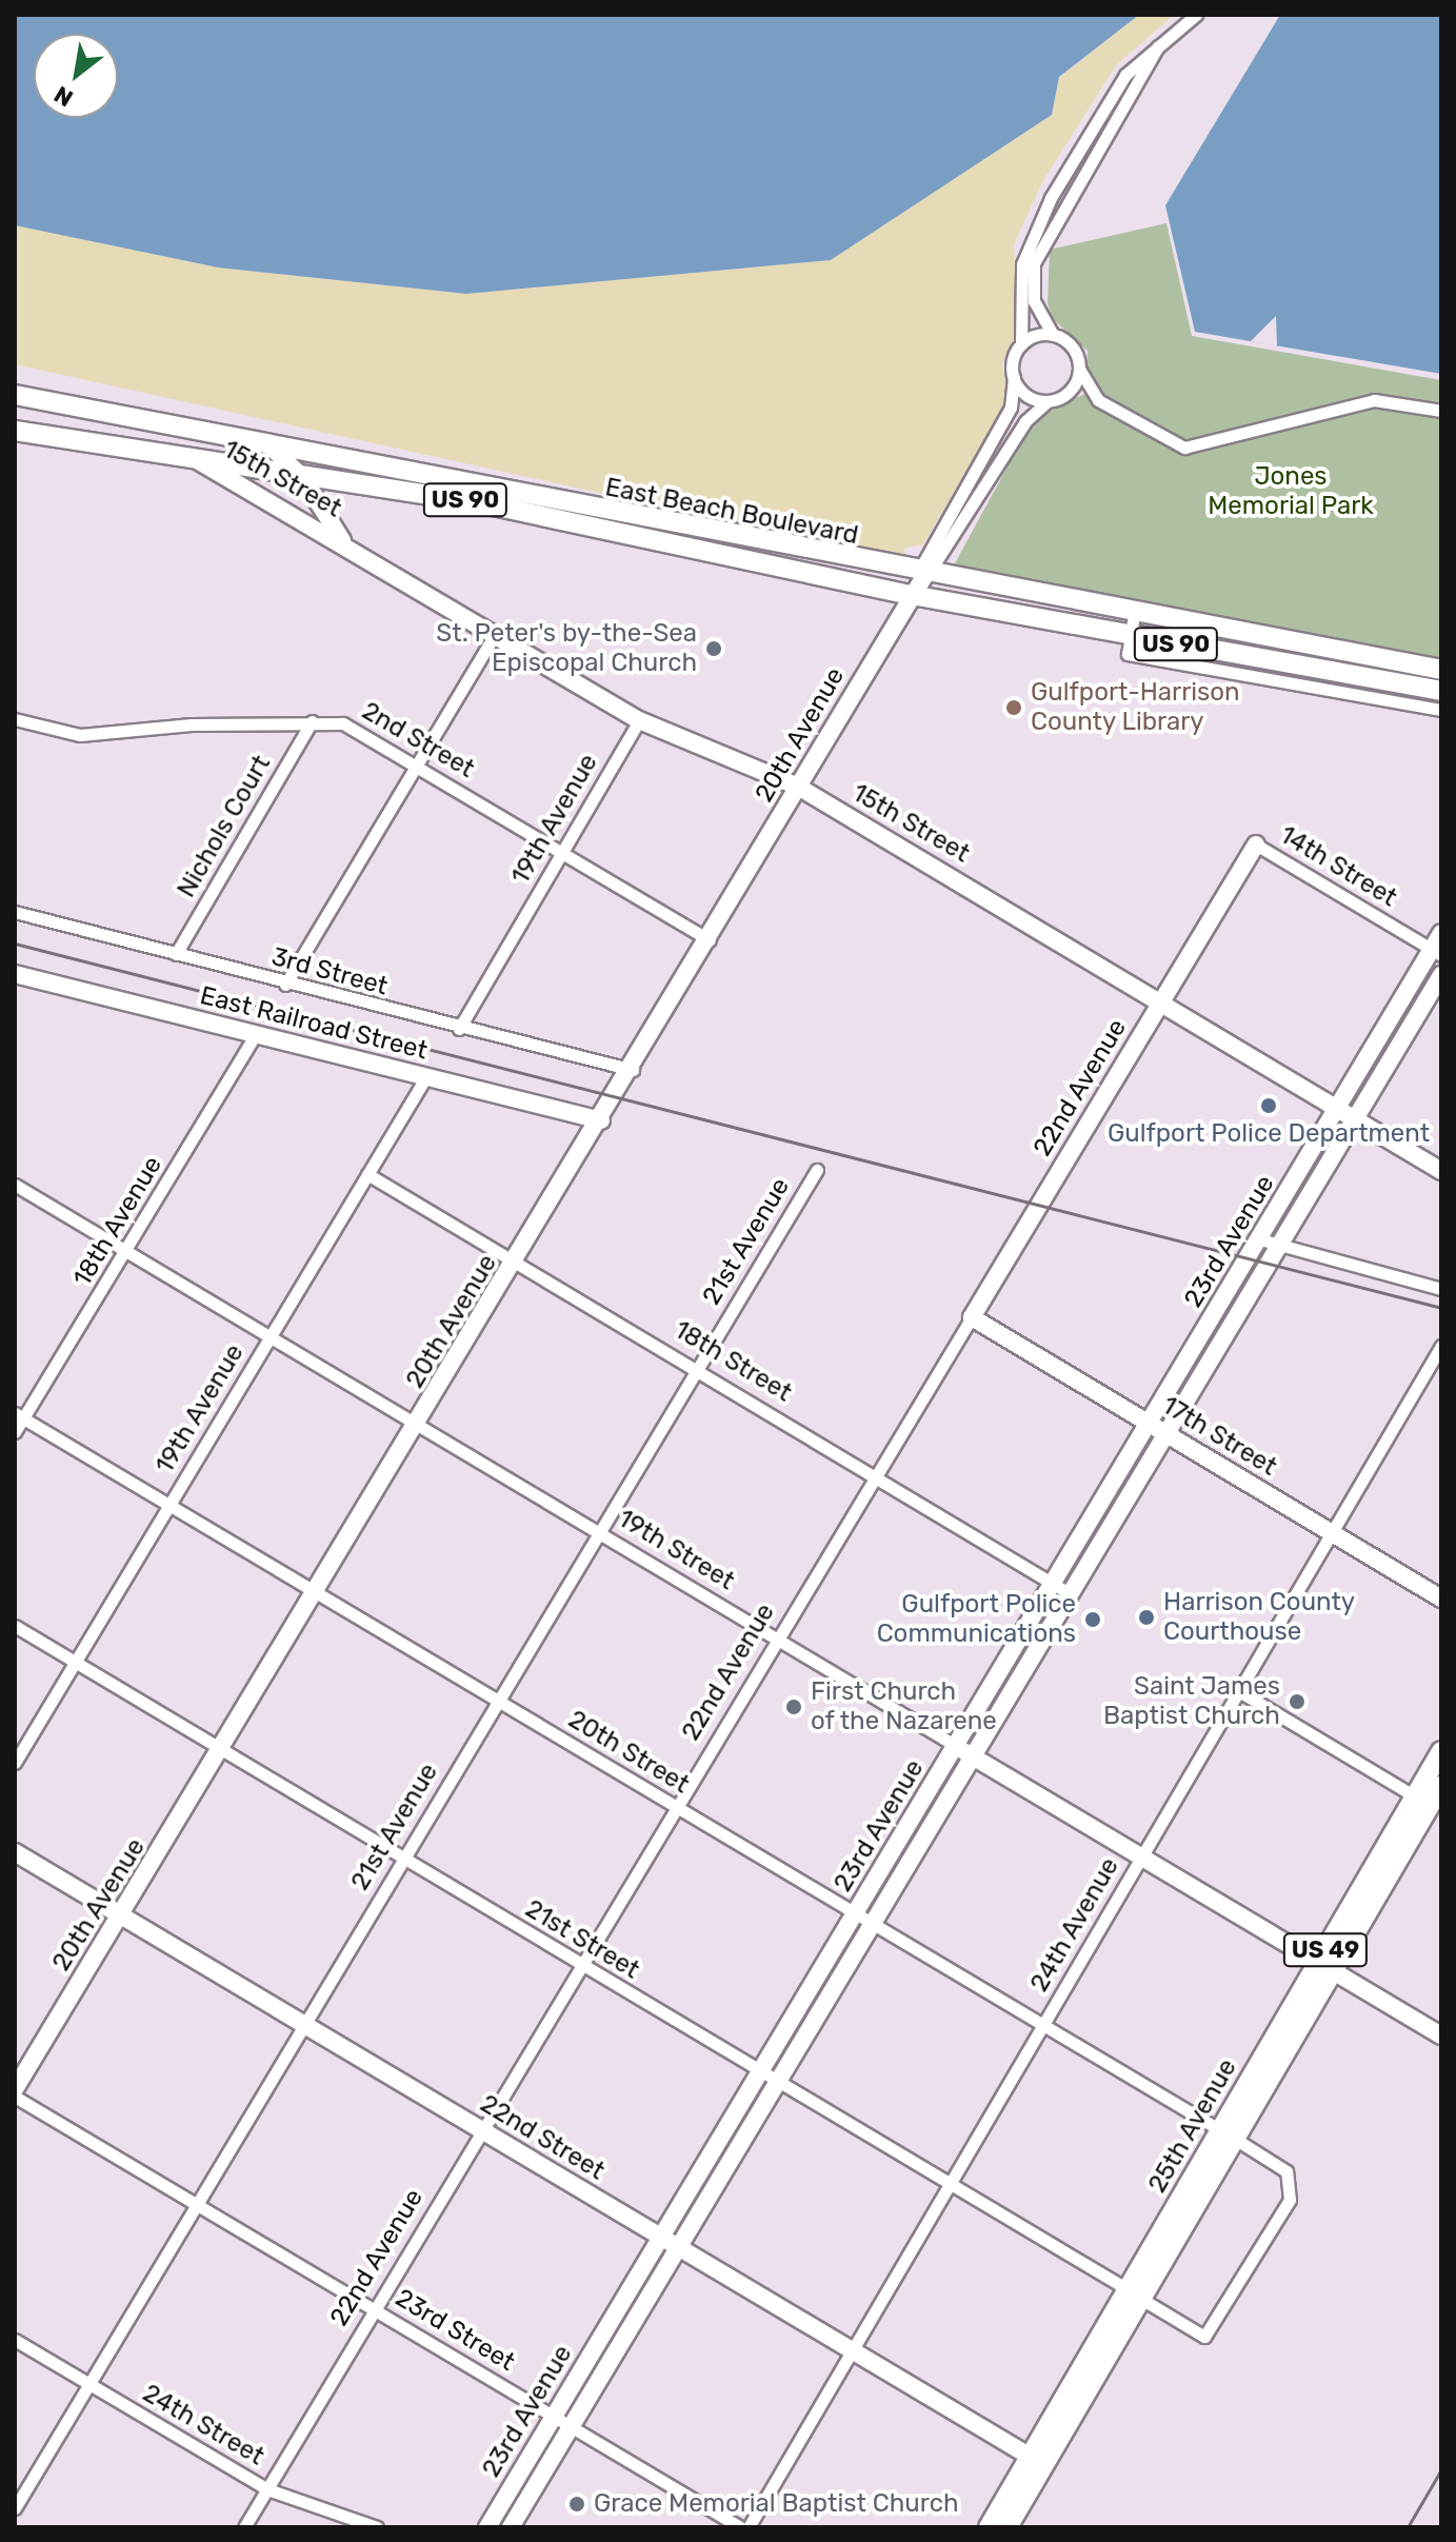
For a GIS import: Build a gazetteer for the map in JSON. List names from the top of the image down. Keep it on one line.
{"streets":{"main road":["US 90","East Beach Boulevard","US 49","25th Avenue"],"street":["15th Street","20th Avenue","2nd Street","19th Avenue","Nichols Court","14th Street","3rd Street","East Railroad Street","22nd Avenue","18th Avenue","21st Avenue","23rd Avenue","18th Street","17th Street","19th Street","20th Street","24th Avenue","21st Street","22nd Street","23rd Street","24th Street"]},"crossings":[["15th Street","East Beach Boulevard"],["15th Street","20th Avenue"],["15th Street","19th Avenue"],["15th Street","22nd Avenue"],["15th Street","23rd Avenue"],["East Beach Boulevard","20th Avenue"],["20th Avenue","2nd Street"],["20th Avenue","3rd Street"],["20th Avenue","East Railroad Street"],["20th Avenue","18th Street"],["20th Avenue","19th Street"],["20th Avenue","20th Street"],["20th Avenue","21st Street"],["20th Avenue","22nd Street"],["2nd Street","19th Avenue"],["2nd Street","Nichols Court"],["19th Avenue","3rd Street"],["19th Avenue","East Railroad Street"],["19th Avenue","18th Street"],["19th Avenue","19th Street"],["19th Avenue","20th Street"],["19th Avenue","21st Street"],["Nichols Court","3rd Street"],["14th Street","22nd Avenue"],["14th Street","23rd Avenue"],["East Railroad Street","18th Avenue"],["22nd Avenue","18th Street"],["22nd Avenue","17th Street"],["22nd Avenue","19th Street"],["22nd Avenue","20th Street"],["22nd Avenue","21st Street"],["22nd Avenue","22nd Street"],["22nd Avenue","23rd Street"],["22nd Avenue","24th Street"],["18th Avenue","19th Street"],["18th Avenue","20th Street"],["21st Avenue","18th Street"],["21st Avenue","19th Street"],["21st Avenue","20th Street"],["21st Avenue","21st Street"],["21st Avenue","22nd Street"],["21st Avenue","23rd Street"],["21st Avenue","24th Street"],["23rd Avenue","18th Street"],["23rd Avenue","17th Street"],["23rd Avenue","19th Street"],["23rd Avenue","20th Street"],["23rd Avenue","21st Street"],["23rd Avenue","22nd Street"],["23rd Avenue","23rd Street"],["17th Street","24th Avenue"],["19th Street","24th Avenue"],["19th Street","25th Avenue"],["20th Street","24th Avenue"],["20th Street","21st Street"],["20th Street","25th Avenue"],["24th Avenue","21st Street"],["24th Avenue","22nd Street"],["21st Street","25th Avenue"],["25th Avenue","22nd Street"]],"parks":["Jones Memorial Park"],"places":["St. Peter's by-the-Sea Episcopal Church","Gulfport-Harrison County Library","Gulfport Police Department","Harrison County Courthouse","Gulfport Police Communications","Saint James Baptist Church","First Church of the Nazarene","Grace Memorial Baptist Church"],"north":"bottom left"}
